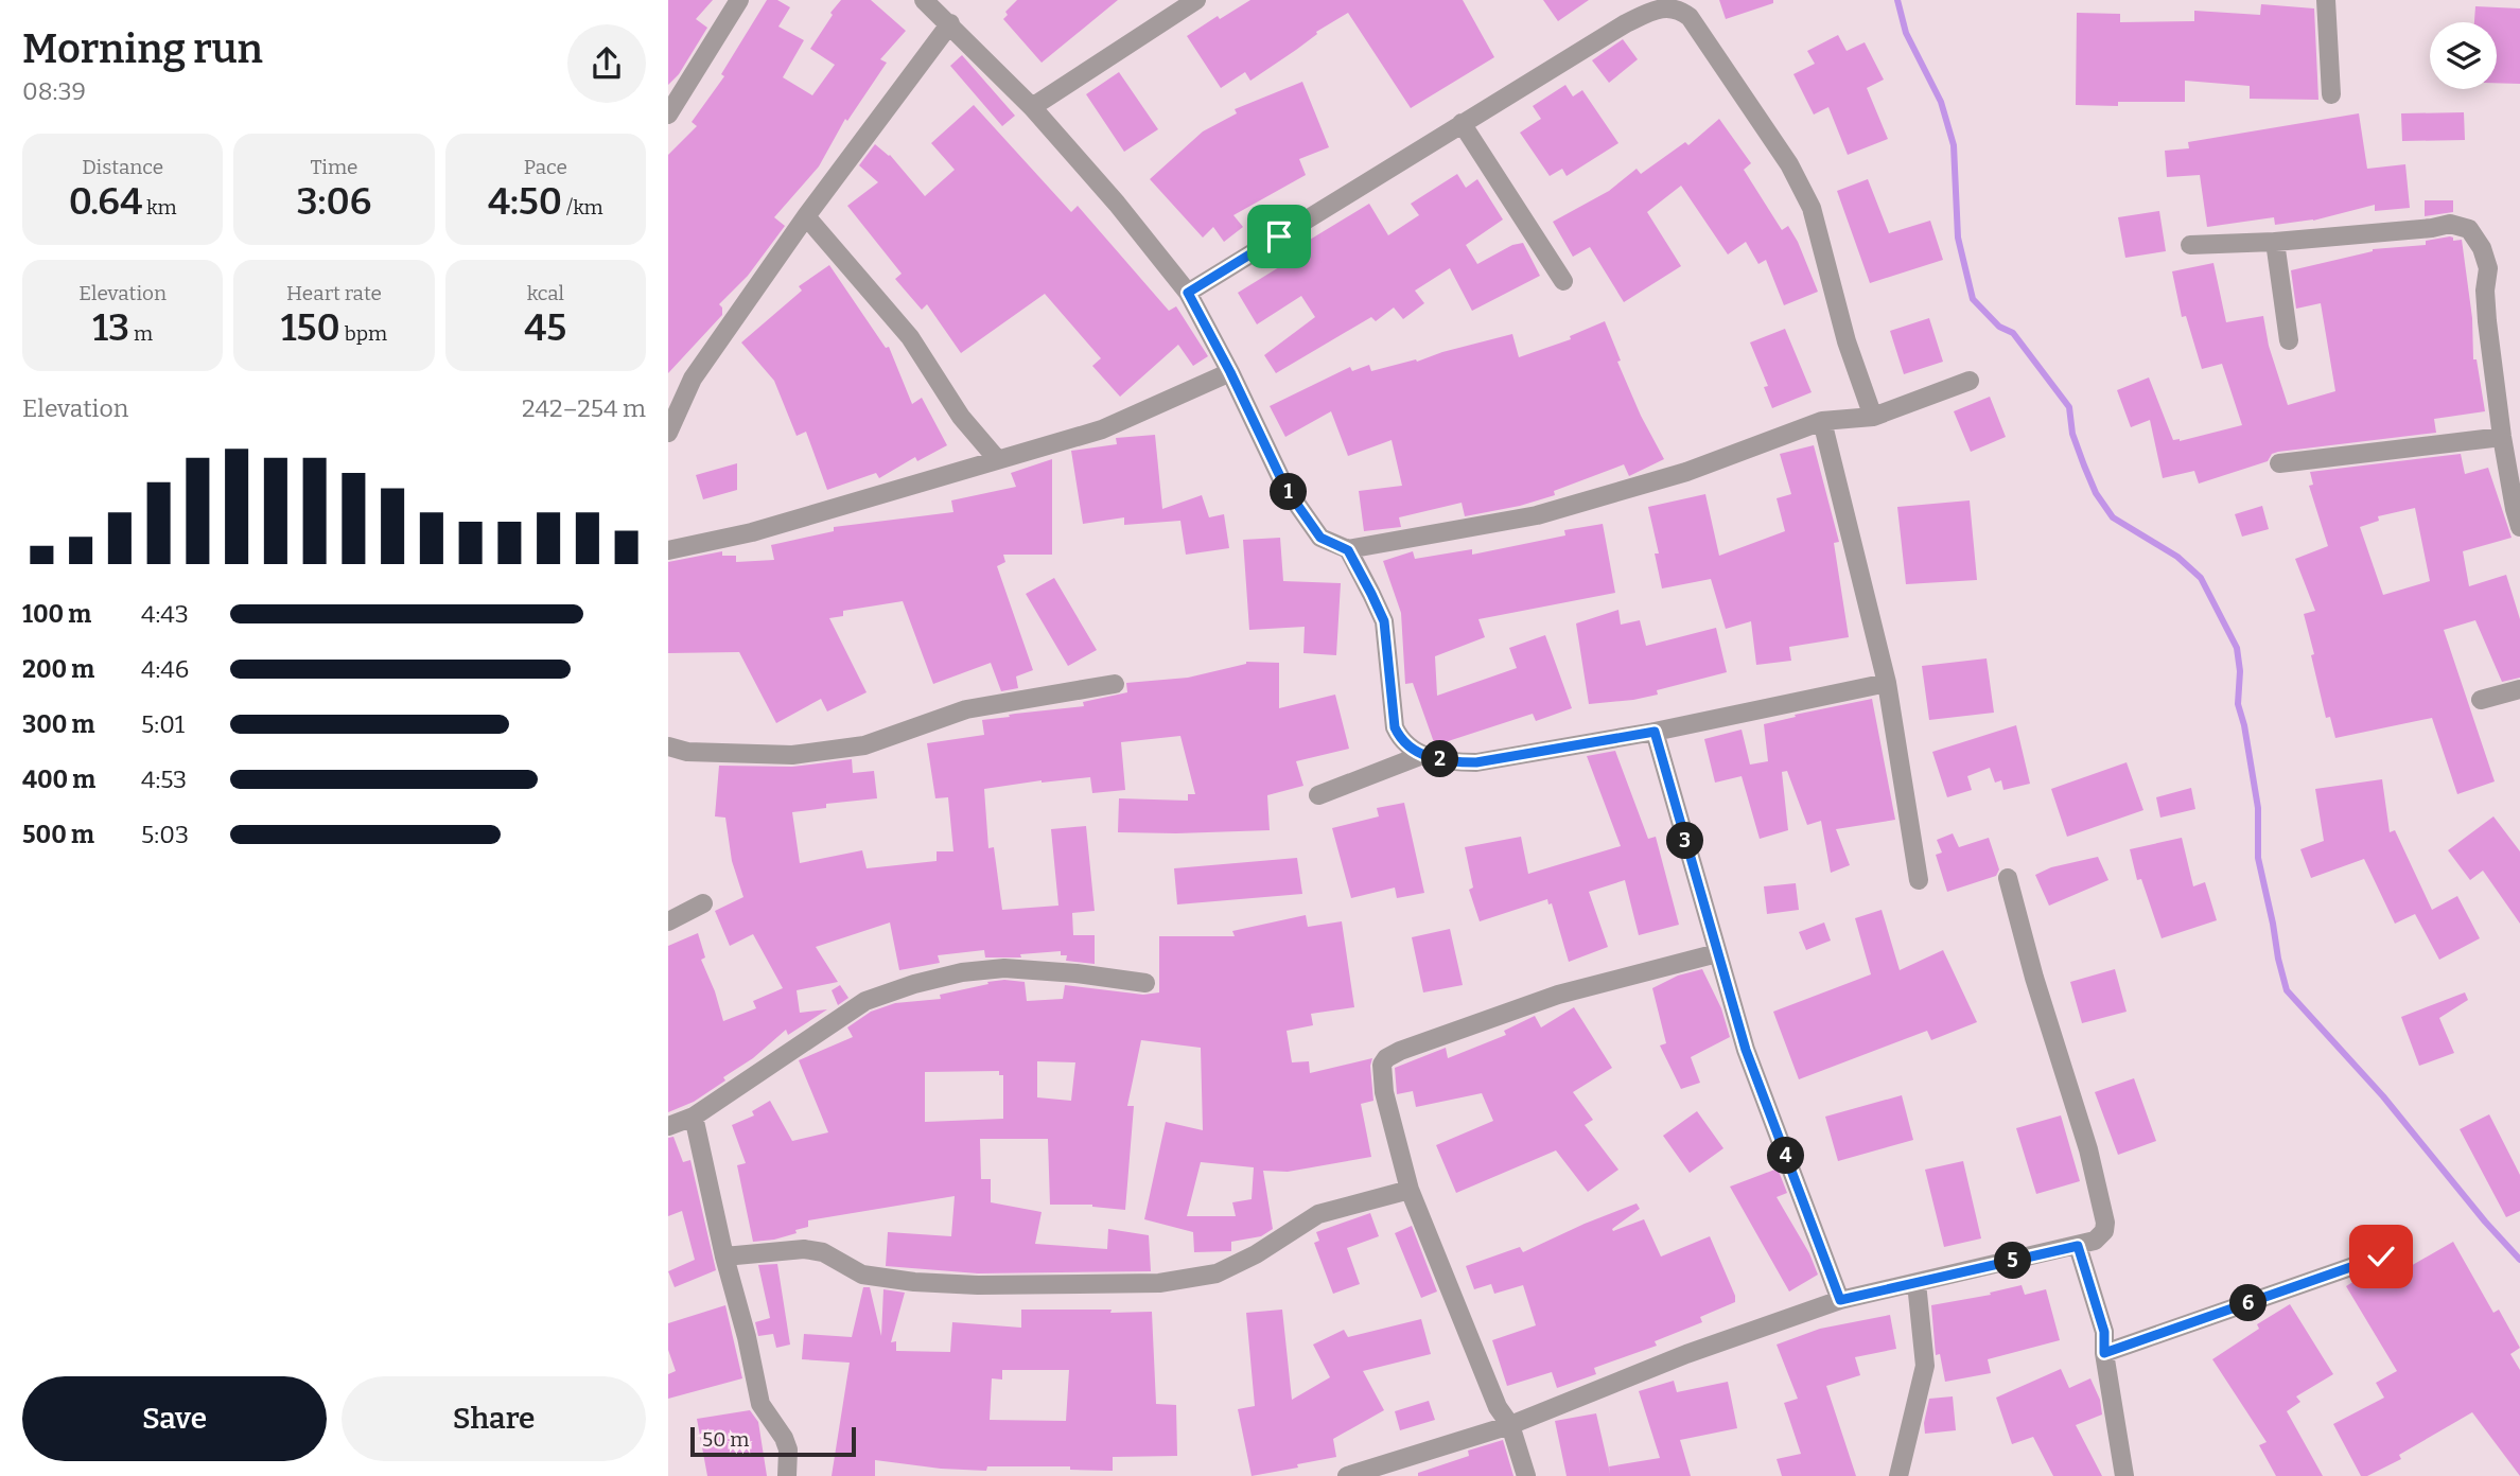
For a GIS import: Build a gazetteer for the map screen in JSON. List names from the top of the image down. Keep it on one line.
{"scale_bar":"50 m","page":{"heading":["Morning run","08:39"],"stats":[["Distance","0.64 km"],["Time","3:06"],["Pace","4:50 /km"],["Elevation","13 m"],["Heart rate","150 bpm"],["kcal","45"]],"chart":["Elevation","242–254 m"],"pins":["1","2","3","4","5","6"],"list":[{"name":"100 m","note":"4:43"},{"name":"200 m","note":"4:46"},{"name":"300 m","note":"5:01"},{"name":"400 m","note":"4:53"},{"name":"500 m","note":"5:03"}],"buttons":["Save","Share"],"scale":"50 m"}}
